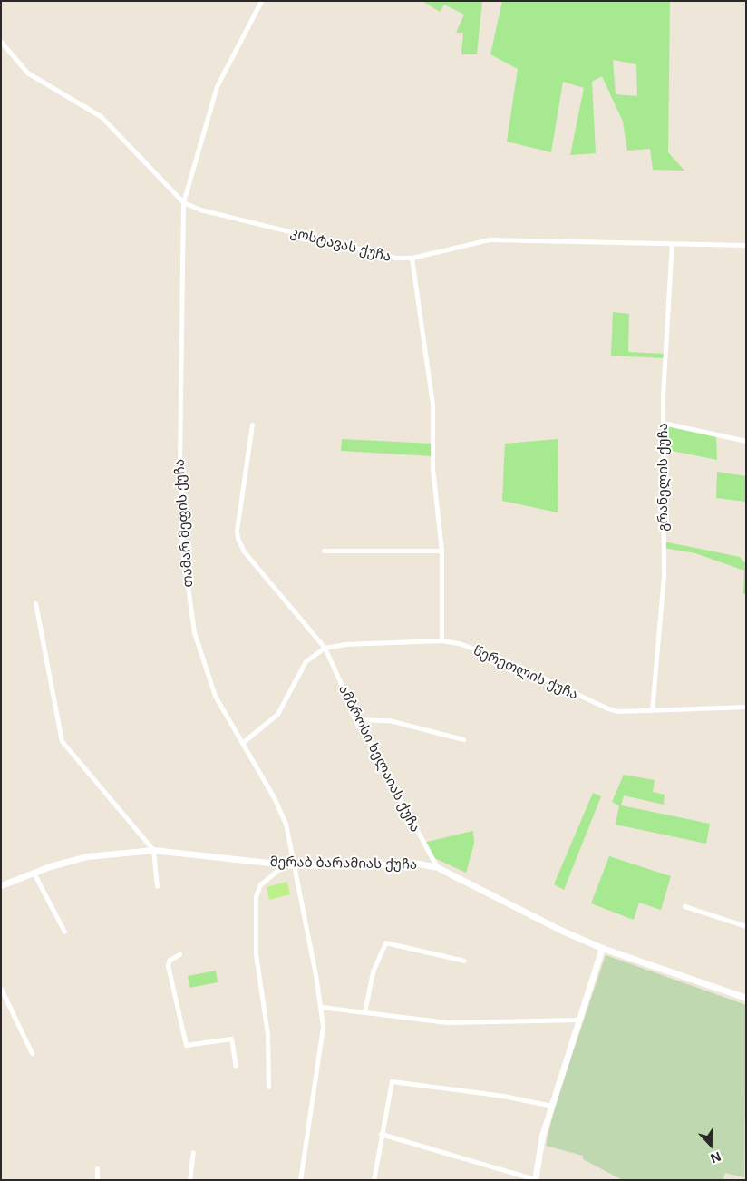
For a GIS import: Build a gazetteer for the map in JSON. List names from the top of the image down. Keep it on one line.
{"streets":{"main road":["მერაბ ბარამიას ქუჩა"],"street":["კოსტავას ქუჩა","გრანელის ქუჩა","თამარ მეფის ქუჩა","წერეთლის ქუჩა","ამბროსი ხელაიას ქუჩა"]},"crossings":[["კოსტავას ქუჩა","გრანელის ქუჩა"],["კოსტავას ქუჩა","თამარ მეფის ქუჩა"],["გრანელის ქუჩა","წერეთლის ქუჩა"],["თამარ მეფის ქუჩა","წერეთლის ქუჩა"],["თამარ მეფის ქუჩა","მერაბ ბარამიას ქუჩა"],["წერეთლის ქუჩა","ამბროსი ხელაიას ქუჩა"],["ამბროსი ხელაიას ქუჩა","მერაბ ბარამიას ქუჩა"]],"north":"bottom"}
